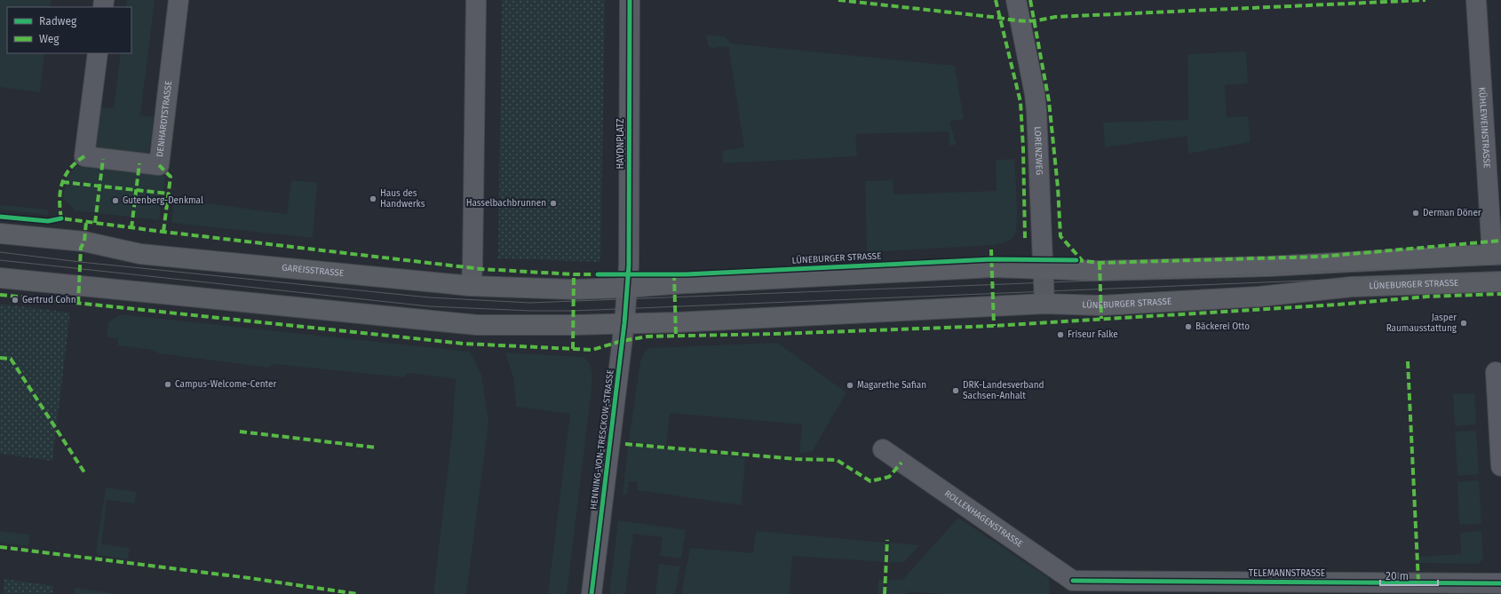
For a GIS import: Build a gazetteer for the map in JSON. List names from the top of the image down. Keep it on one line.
{"streets":{"main road":["LÜNEBURGER STRASSE","GAREISSTRASSE"],"street":["DENHARDTSTRASSE","KÜHLEWEINSTRASSE","HAYDNPLATZ","LORENZWEG","HENNING-VON-TRESCKOW-STRASSE","ROLLENHAGENSTRASSE","TELEMANNSTRASSE"]},"crossings":[["KÜHLEWEINSTRASSE","LÜNEBURGER STRASSE"],["HAYDNPLATZ","LÜNEBURGER STRASSE"],["HAYDNPLATZ","GAREISSTRASSE"],["HAYDNPLATZ","HENNING-VON-TRESCKOW-STRASSE"],["LORENZWEG","LÜNEBURGER STRASSE"],["LÜNEBURGER STRASSE","GAREISSTRASSE"],["LÜNEBURGER STRASSE","HENNING-VON-TRESCKOW-STRASSE"],["GAREISSTRASSE","HENNING-VON-TRESCKOW-STRASSE"],["ROLLENHAGENSTRASSE","TELEMANNSTRASSE"]],"places":["Haus des Handwerks","Gutenberg-Denkmal","Hasselbachbrunnen","Derman Döner","Gertrud Cohn","Jasper Raumausstattung","Bäckerei Otto","Friseur Falke","Campus-Welcome-Center","Magarethe Safian","DRK-Landesverband Sachsen-Anhalt"],"legend":["Radweg","Weg"],"scale_bar":"20 m"}
